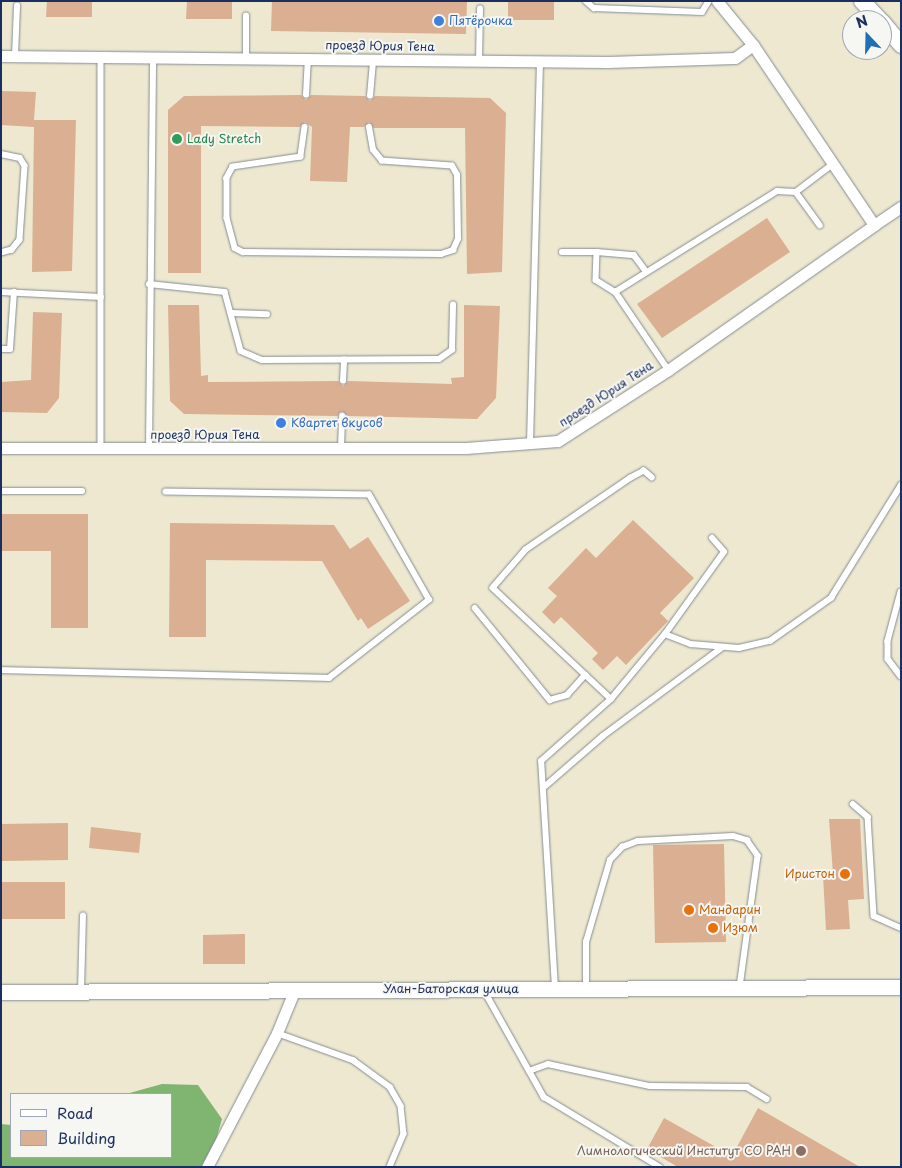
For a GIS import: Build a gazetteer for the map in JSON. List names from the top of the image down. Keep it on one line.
{"streets":{"street":["проезд Юрия Тена","Улан-Баторская улица"]},"places":["Пятёрочка","Lady Stretch","Квартет вкусов","Иристон","Мандарин","Изюм","Лимнологический Институт СО РАН"],"legend":["Road","Building"],"north":"top"}
